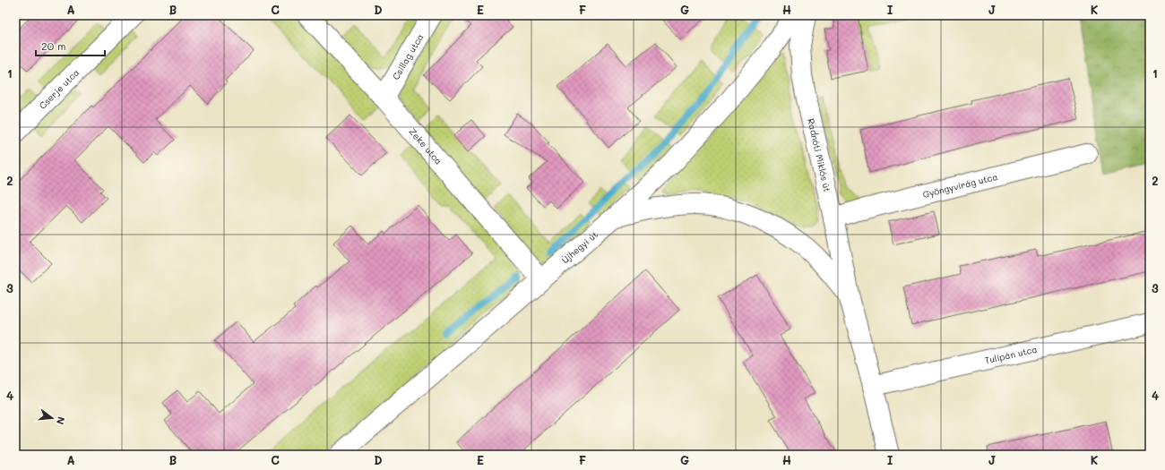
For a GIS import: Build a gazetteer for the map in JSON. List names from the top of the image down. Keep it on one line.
{"streets":{"street":["Csillag utca","Cserje utca","Zeke utca","Radnóti Miklós út","Gyöngyvirág utca","Újhegyi út","Tulipán utca"]},"crossings":[["Csillag utca","Zeke utca"],["Zeke utca","Újhegyi út"],["Radnóti Miklós út","Gyöngyvirág utca"],["Radnóti Miklós út","Újhegyi út"],["Radnóti Miklós út","Tulipán utca"]],"scale_bar":"20 m","north":"right","grid":{"columns":["A","B","C","D","E","F","G","H","I","J","K"],"rows":["1","2","3","4"]}}
